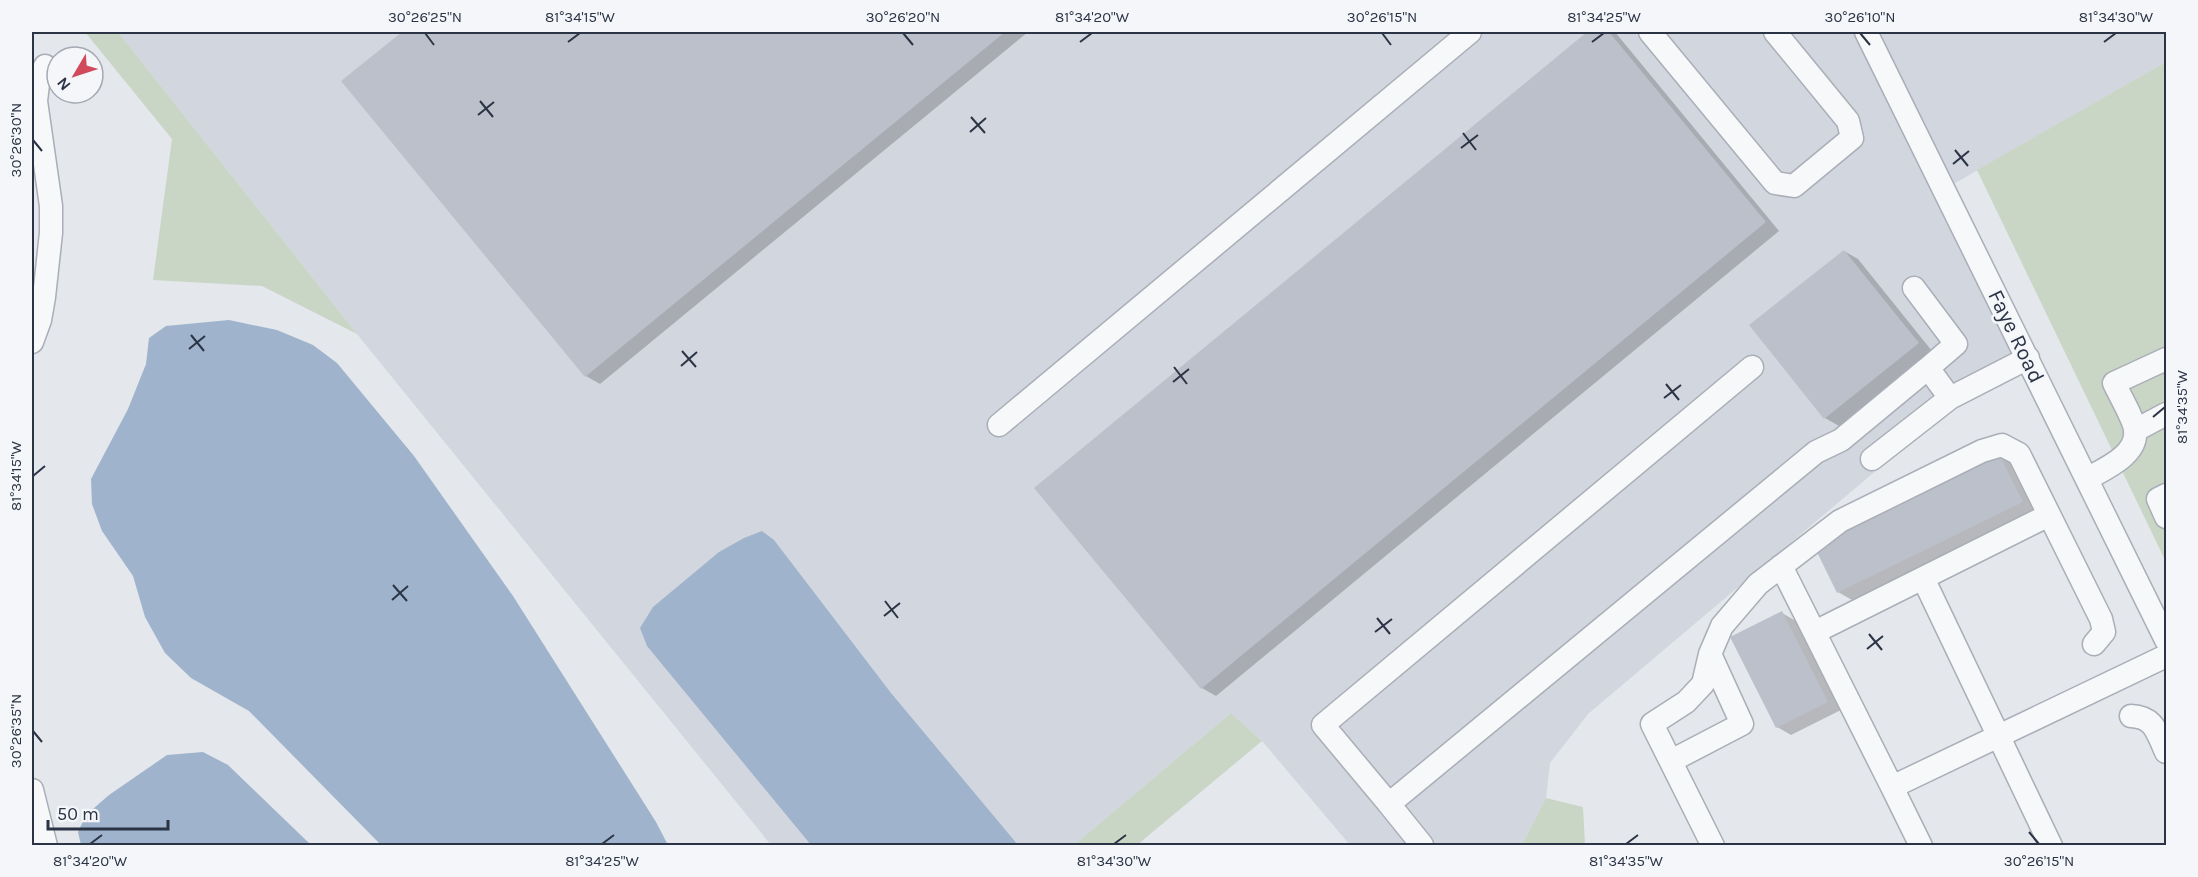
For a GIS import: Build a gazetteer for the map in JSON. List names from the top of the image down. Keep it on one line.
{"streets":{"street":["Faye Road"]},"scale_bar":"50 m","north":"bottom left","coordinates":["30°26'25\"N","81°34'15\"W","30°26'20\"N","81°34'20\"W","30°26'15\"N","81°34'25\"W","30°26'10\"N","81°34'30\"W","30°26'30\"N","81°34'35\"W","30°26'35\"N"]}
